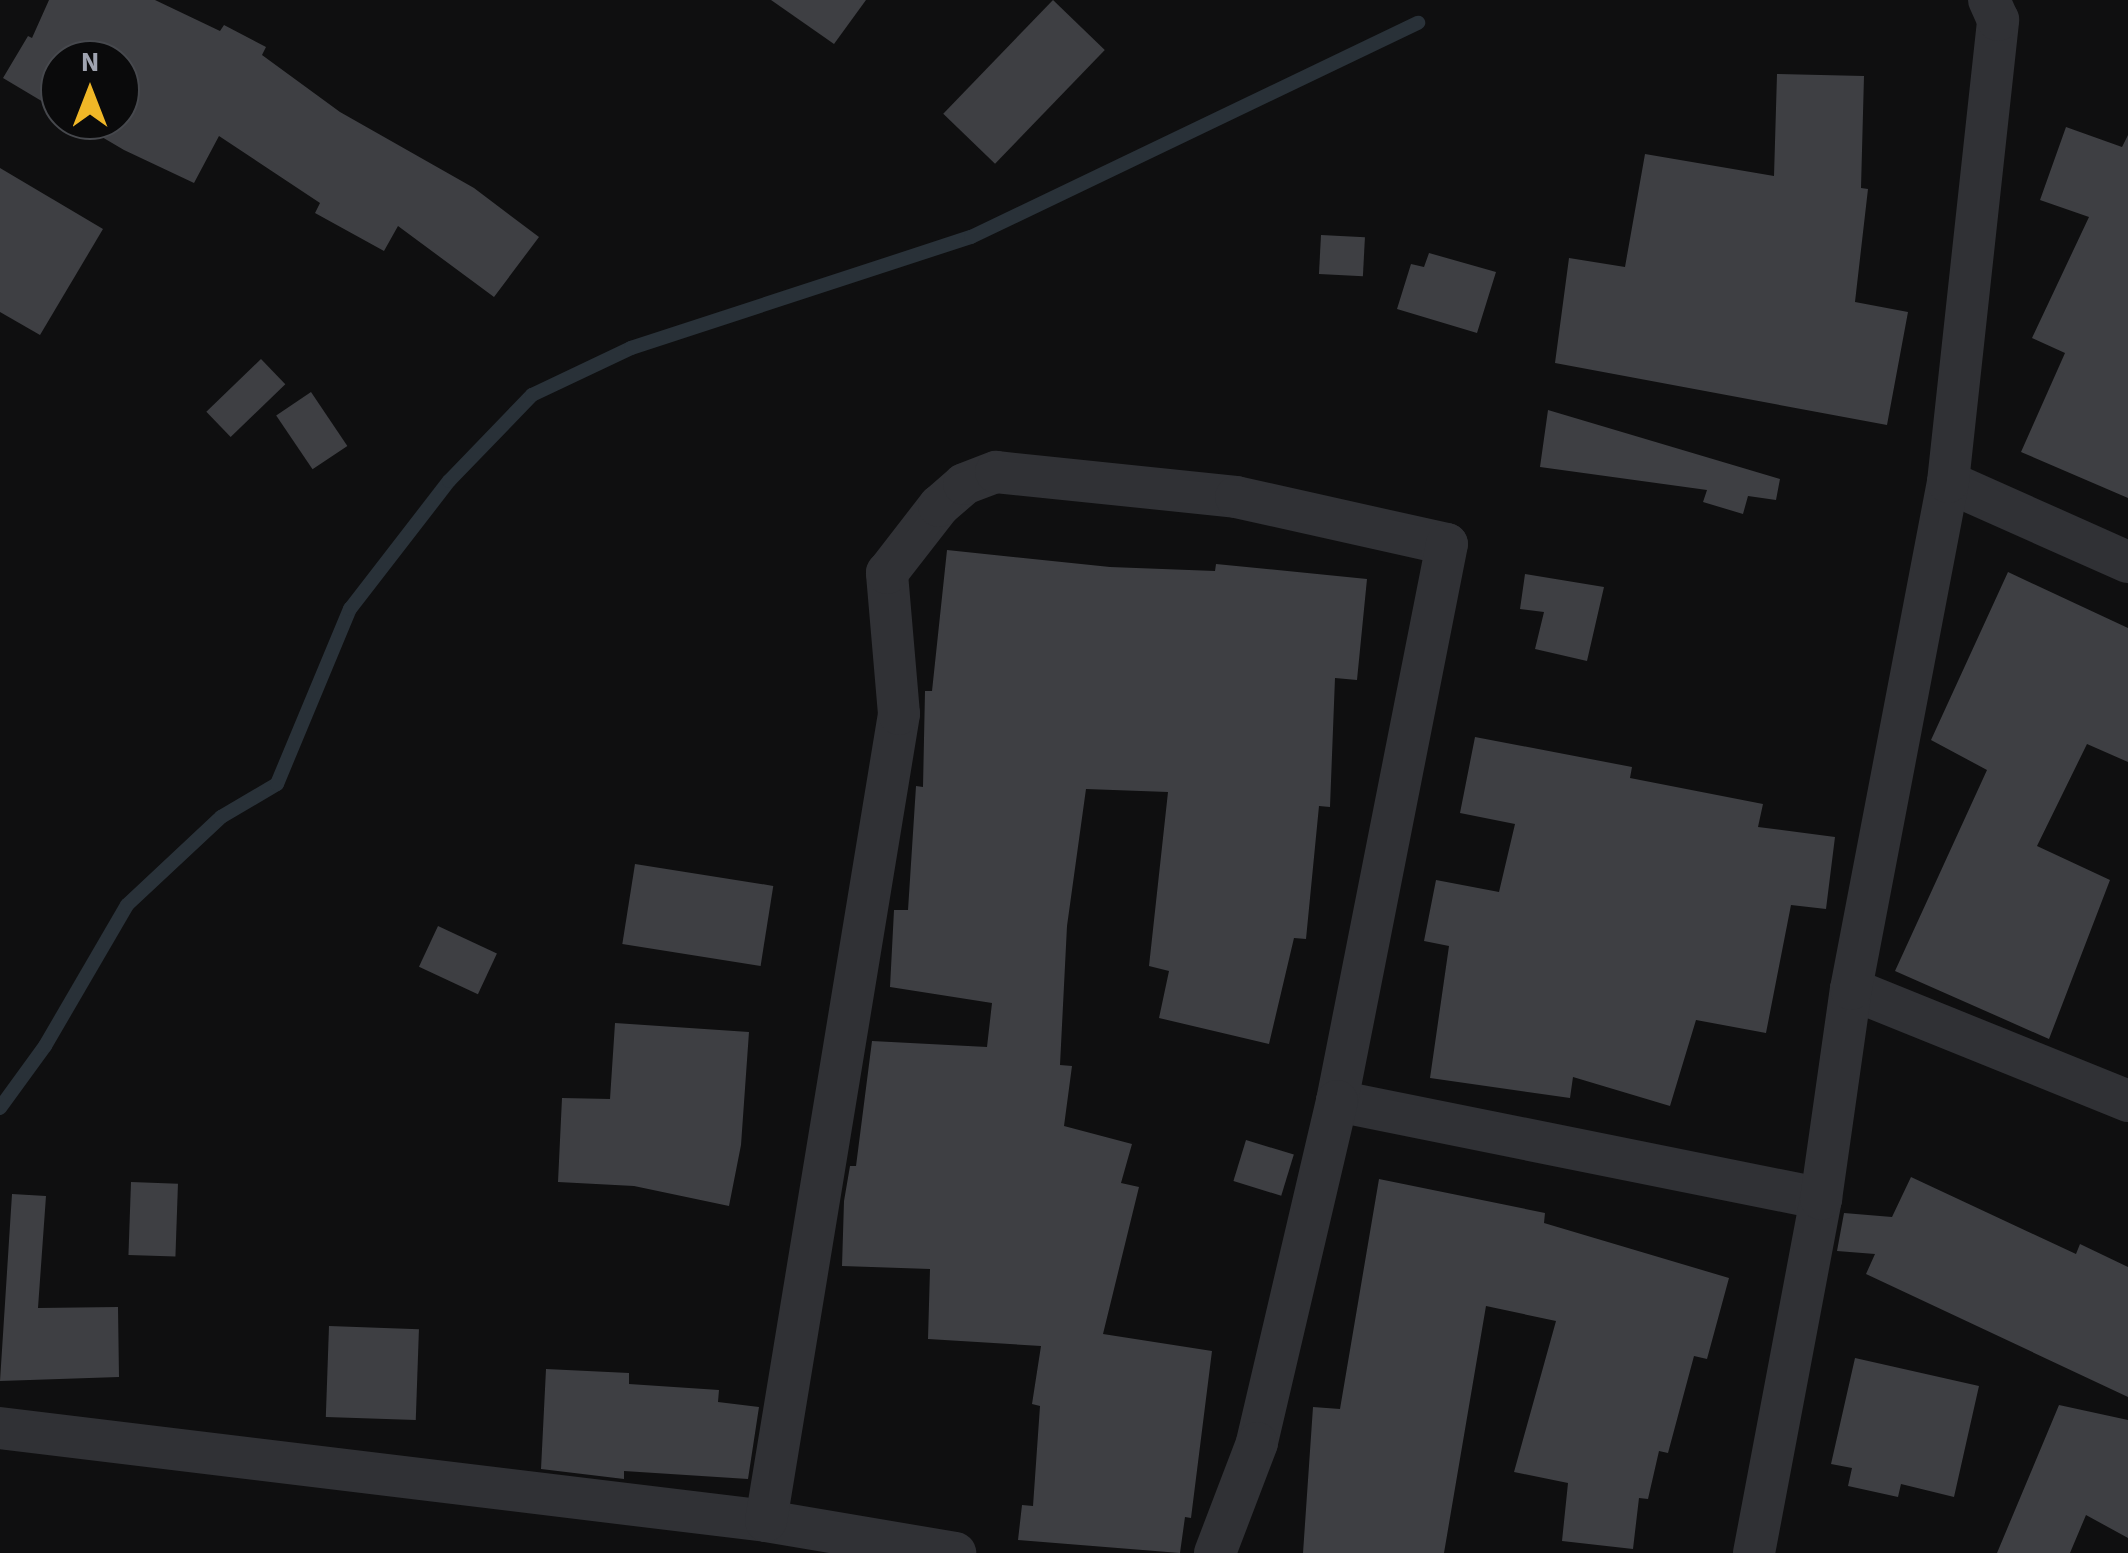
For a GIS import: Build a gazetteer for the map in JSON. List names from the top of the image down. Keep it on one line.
{"north":"top"}
